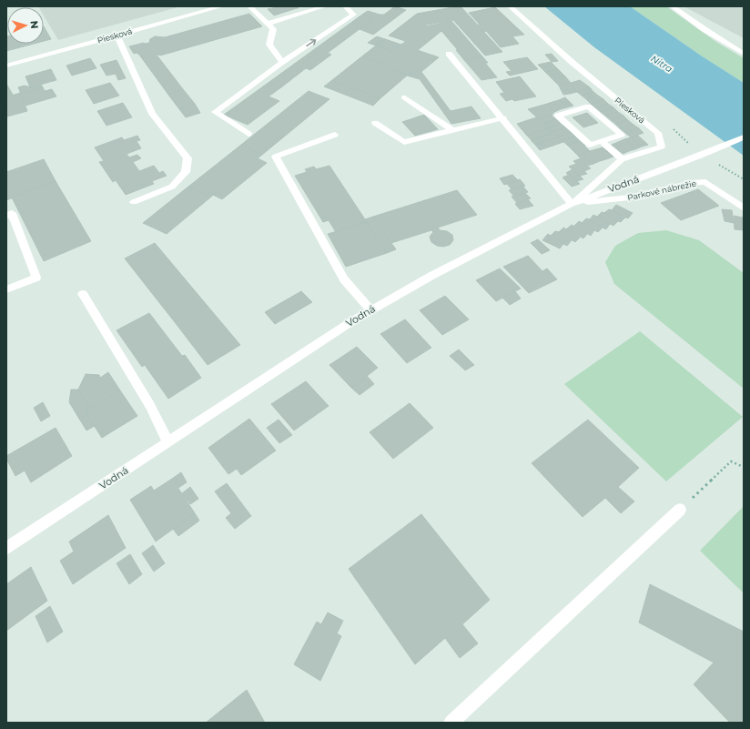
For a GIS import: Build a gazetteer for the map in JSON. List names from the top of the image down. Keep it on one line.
{"streets":{"street":["Piesková","Vodná","Parkové nábrežie"]},"crossings":[["Piesková","Vodná"],["Piesková","Parkové nábrežie"],["Vodná","Parkové nábrežie"]],"water":["Nitra"],"north":"right"}
